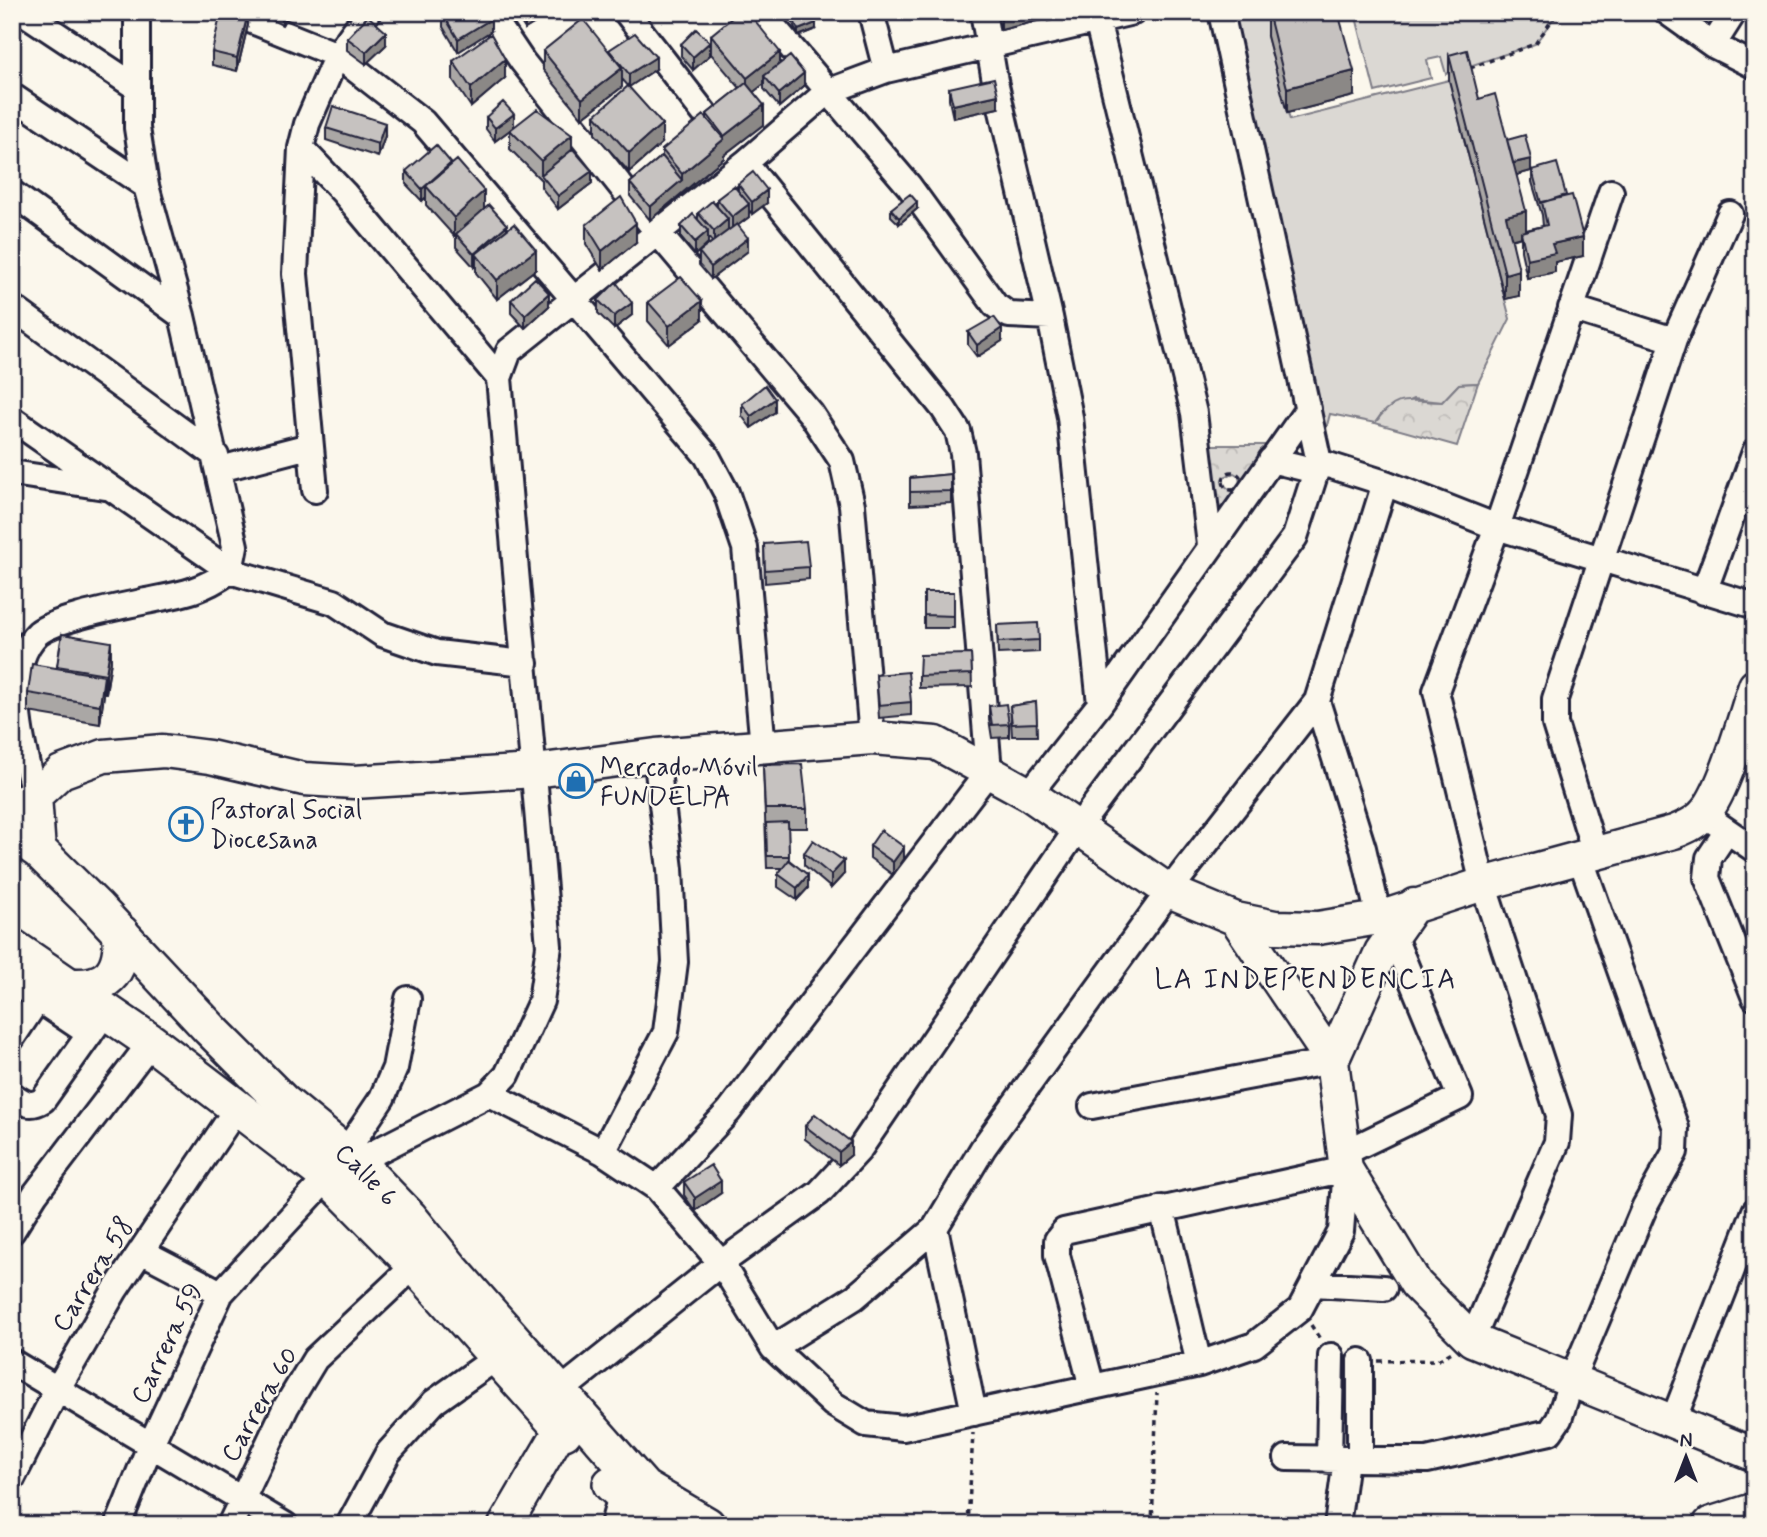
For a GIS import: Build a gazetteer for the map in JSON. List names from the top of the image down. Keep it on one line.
{"streets":{"highway":["Calle 6"],"street":["Carrera 58","Carrera 59","Carrera 60"]},"crossings":[["Calle 6","Carrera 58"],["Calle 6","Carrera 59"],["Calle 6","Carrera 60"]],"districts":["LA INDEPENDENCIA"],"places":{"shop":["Mercado Móvil FUNDELPA"],"church":["Pastoral Social Diocesana"]},"north":"top"}
